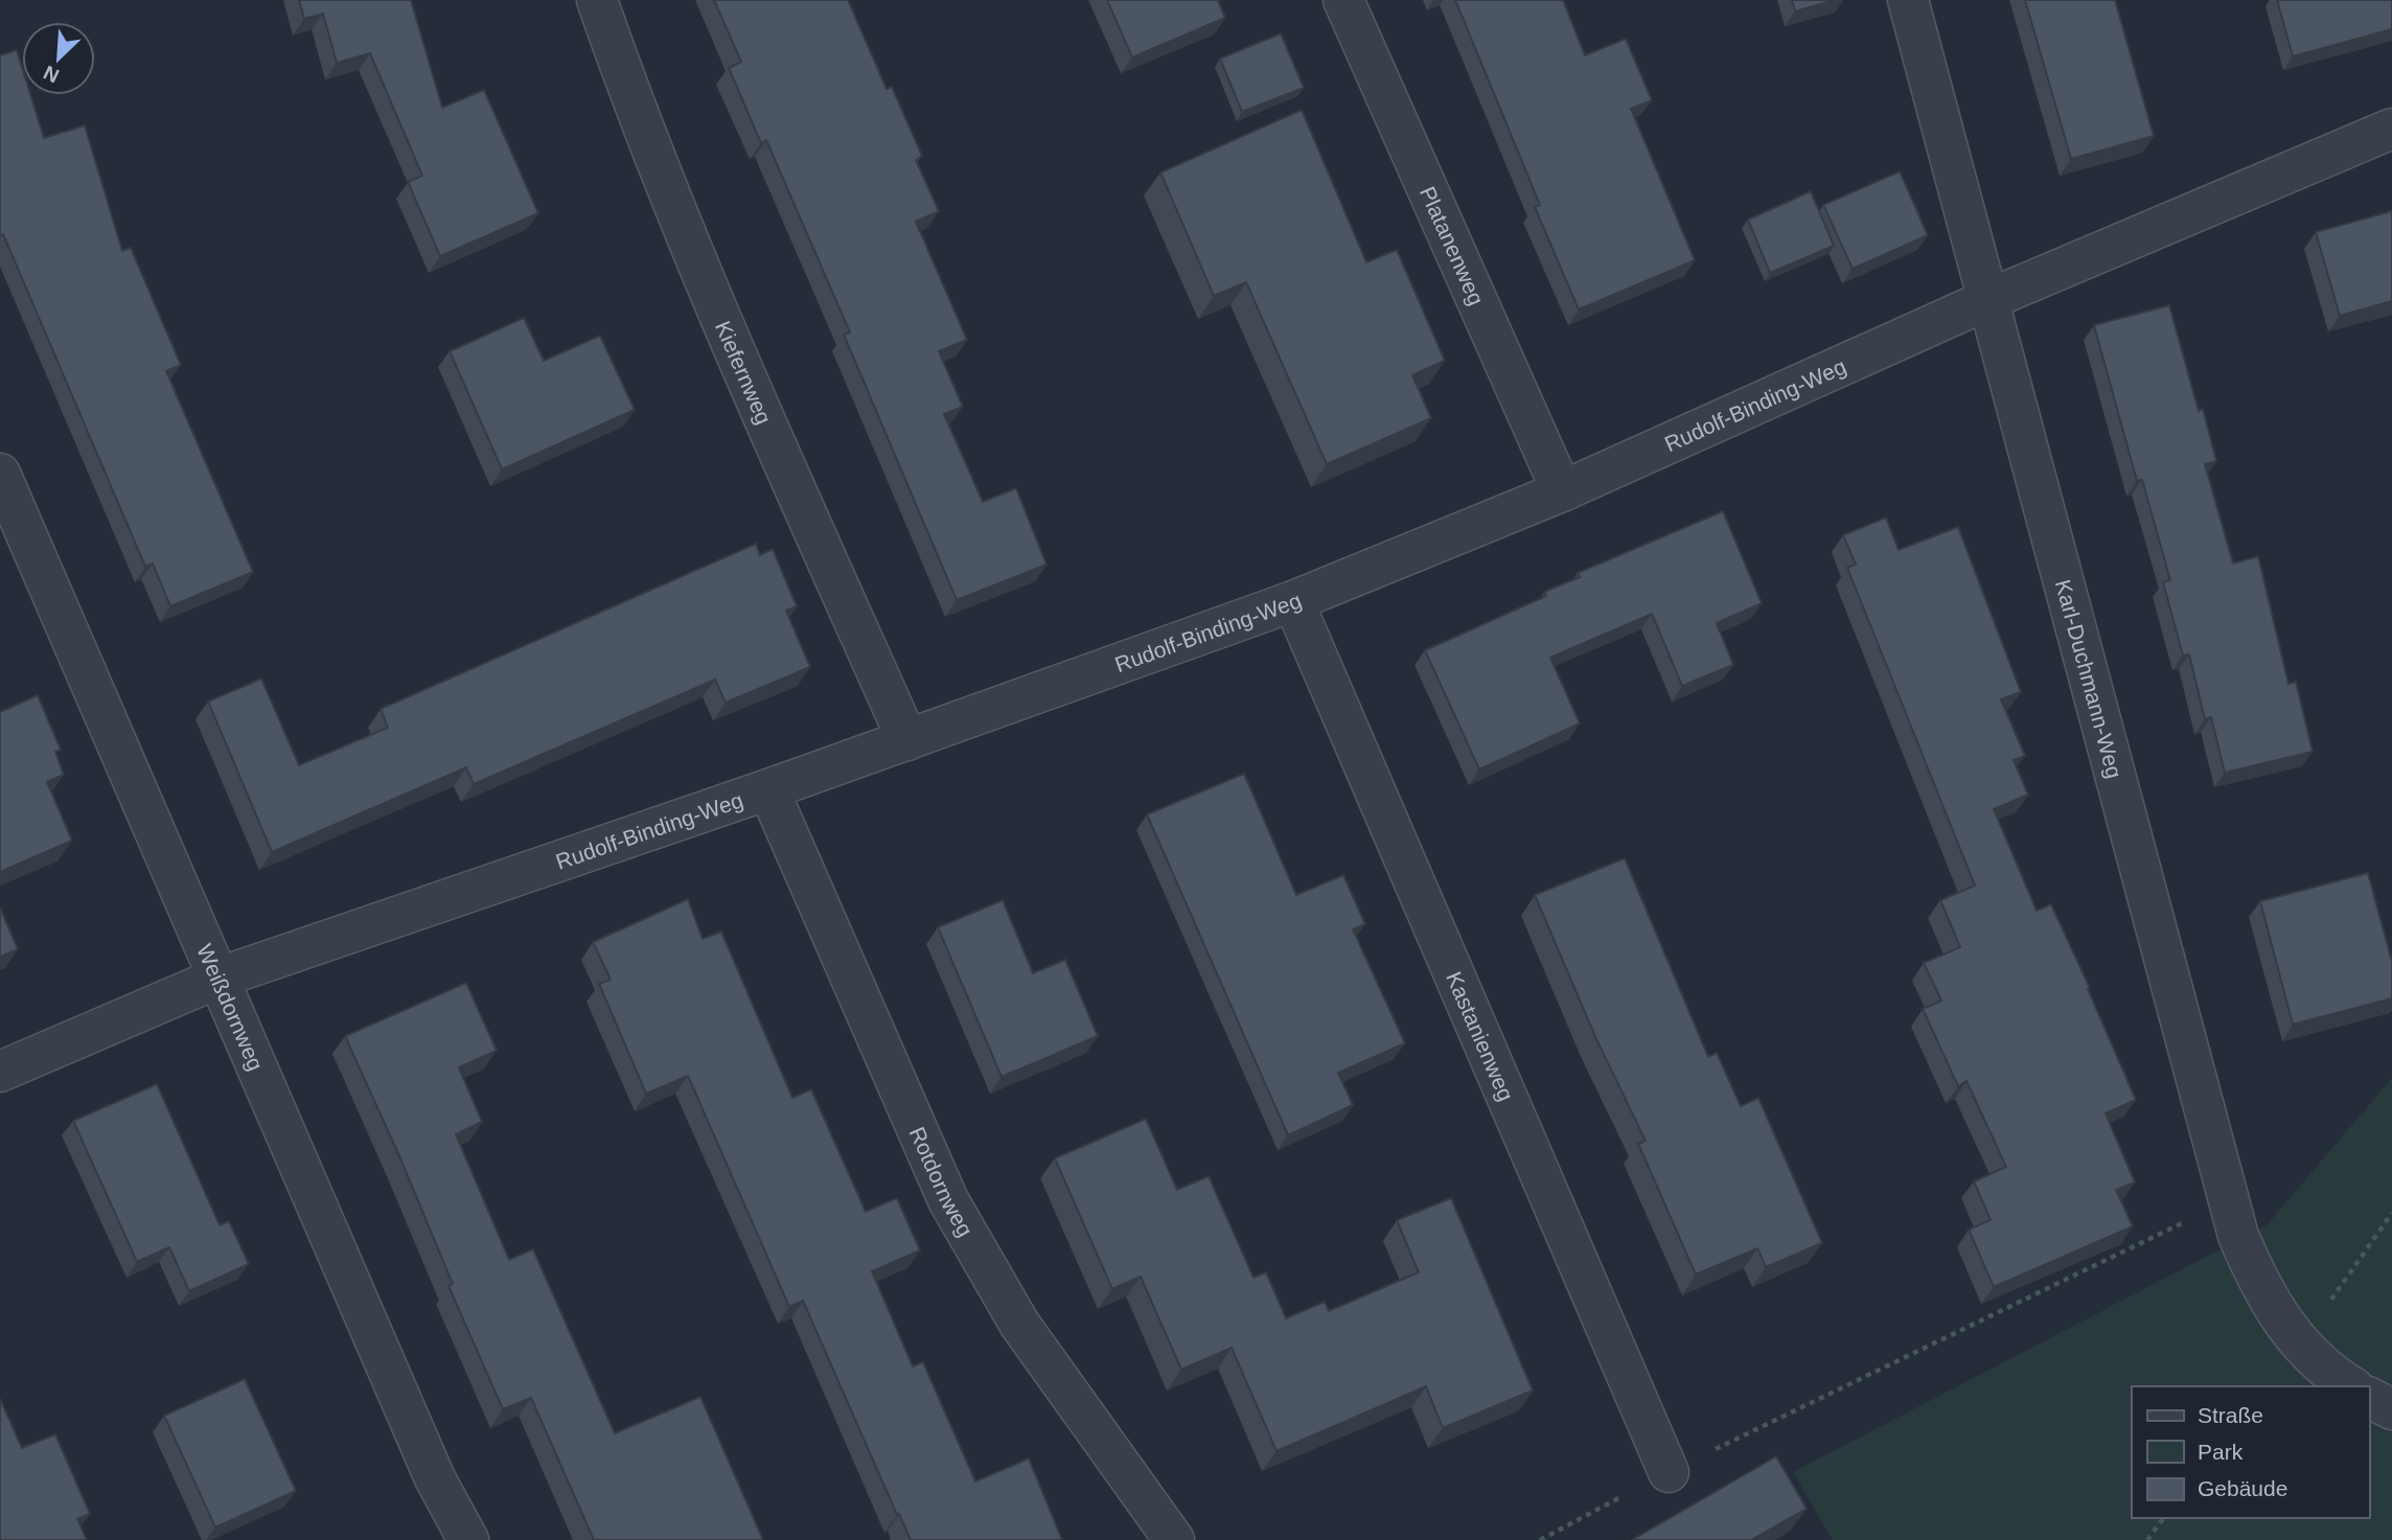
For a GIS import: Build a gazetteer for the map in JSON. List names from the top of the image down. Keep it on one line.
{"streets":{"street":["Platanenweg","Kiefernweg","Rudolf-Binding-Weg","Karl-Duchmann-Weg","Weißdornweg","Kastanienweg","Rotdornweg"]},"crossings":[["Platanenweg","Rudolf-Binding-Weg"],["Kiefernweg","Rudolf-Binding-Weg"],["Rudolf-Binding-Weg","Karl-Duchmann-Weg"],["Rudolf-Binding-Weg","Weißdornweg"],["Rudolf-Binding-Weg","Kastanienweg"],["Rudolf-Binding-Weg","Rotdornweg"]],"legend":["Straße","Park","Gebäude"],"north":"bottom left"}
